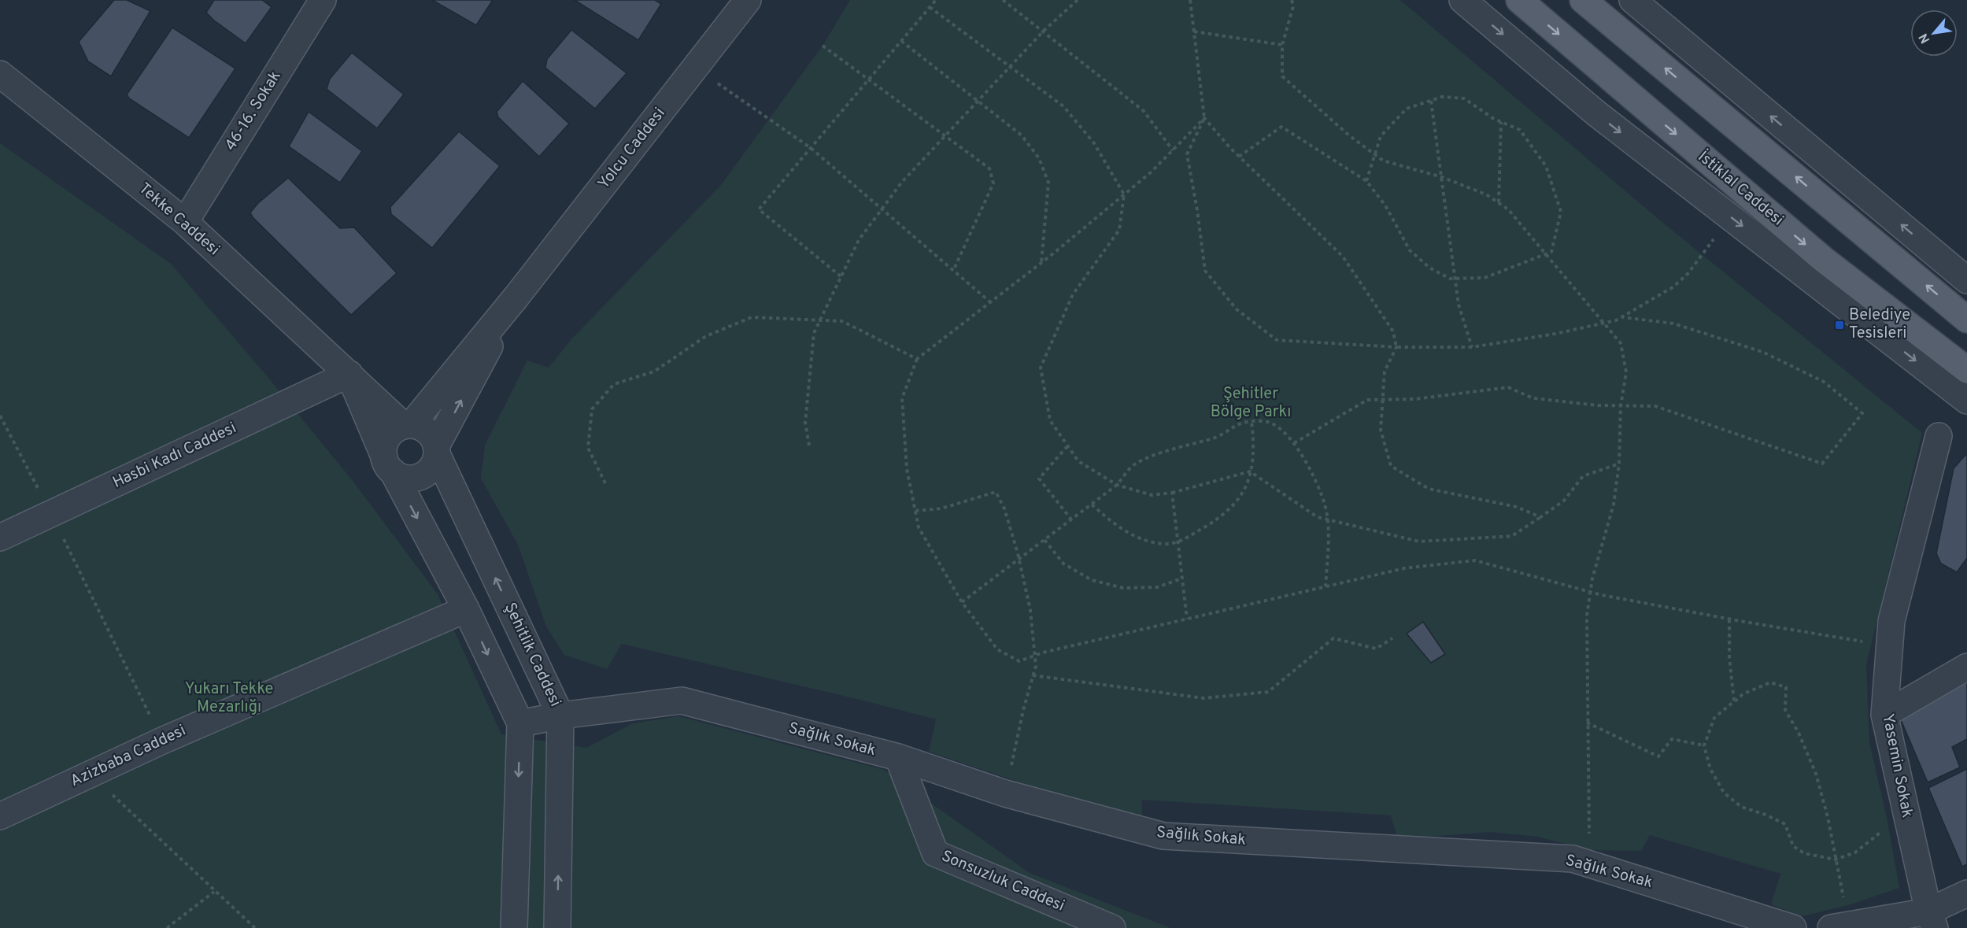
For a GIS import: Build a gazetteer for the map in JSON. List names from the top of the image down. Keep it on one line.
{"streets":{"main road":["İstiklal Caddesi"],"street":["46-16. Sokak","Yolcu Caddesi","Tekke Caddesi","Hasbi Kadı Caddesi","Şehitlik Caddesi","Sağlık Sokak","Azizbaba Caddesi","Yasemin Sokak","Sonsuzluk Caddesi"]},"crossings":[["46-16. Sokak","Tekke Caddesi"],["Yolcu Caddesi","Tekke Caddesi"],["Yolcu Caddesi","Şehitlik Caddesi"],["Tekke Caddesi","Hasbi Kadı Caddesi"],["Tekke Caddesi","Şehitlik Caddesi"],["Şehitlik Caddesi","Sağlık Sokak"],["Sağlık Sokak","Sonsuzluk Caddesi"]],"parks":["Şehitler Bölge Parkı","Yukarı Tekke Mezarlığı"],"places":{"transit":["Belediye Tesisleri"]},"north":"bottom left"}
